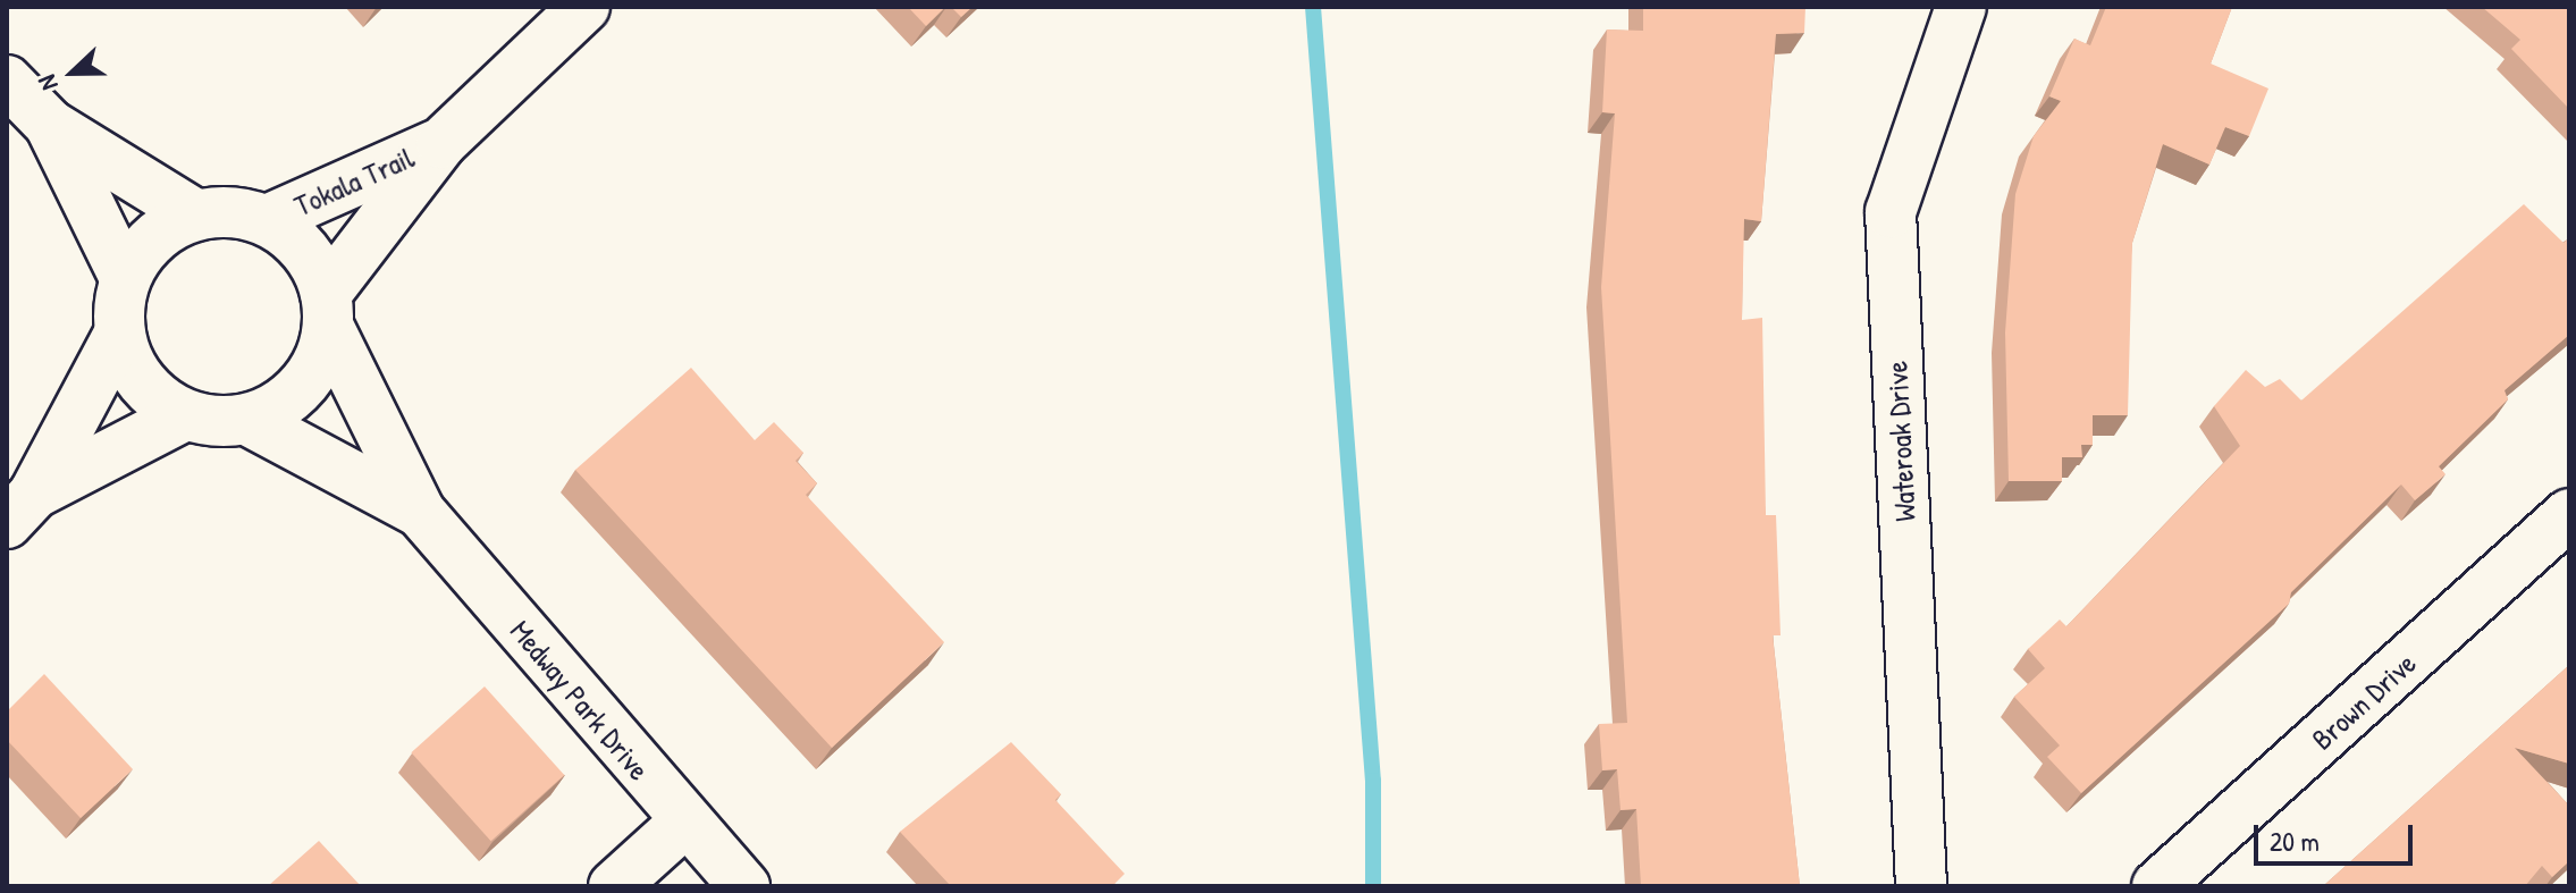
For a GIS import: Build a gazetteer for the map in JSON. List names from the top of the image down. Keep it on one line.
{"streets":{"street":["Tokala Trail","Wateroak Drive","Medway Park Drive","Brown Drive"]},"crossings":[["Tokala Trail","Medway Park Drive"]],"scale_bar":"20 m","north":"left"}
